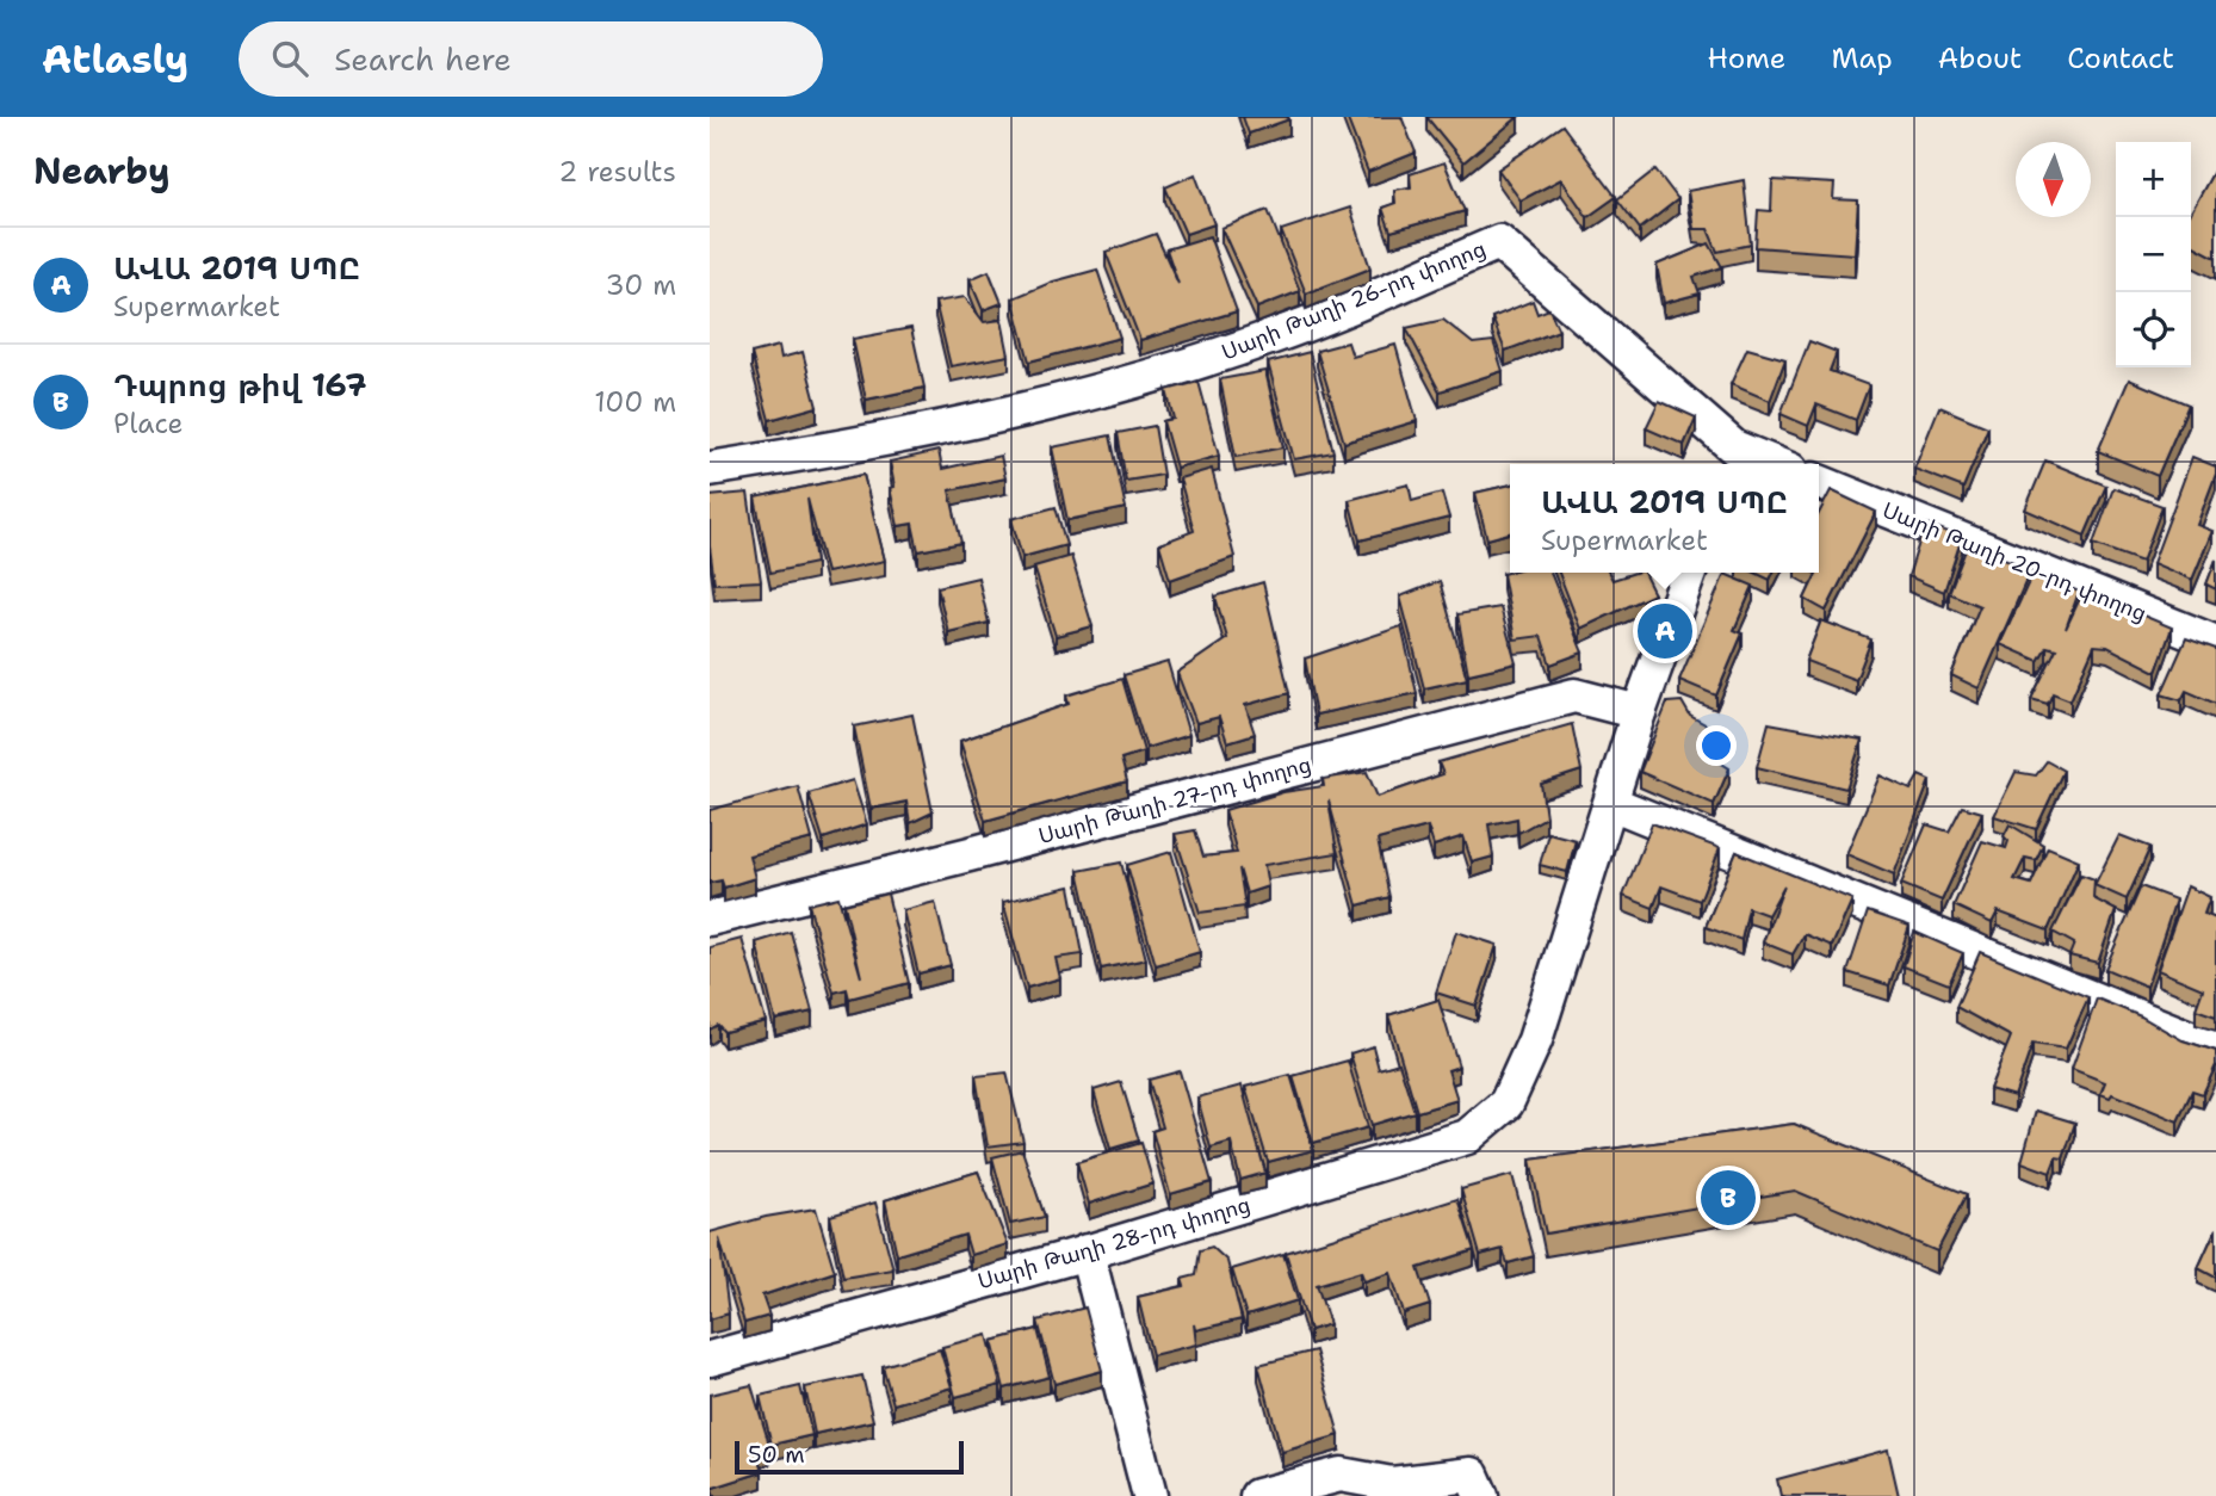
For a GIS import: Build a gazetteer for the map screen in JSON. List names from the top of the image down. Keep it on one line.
{"streets":{"street":["Սարի Թաղի 26-րդ փողոց","Սարի Թաղի 20-րդ փողոց","Սարի Թաղի 27-րդ փողոց","Սարի Թաղի 28-րդ փողոց"]},"scale_bar":"50 m","north":"bottom","page":{"header":"Atlasly","search":"Search here","nav":["Home","Map","About","Contact"],"heading":["Nearby","2 results"],"map_buttons":["+","−"],"list":[{"mark":"A","name":"ԱՎԱ 2019 ՍՊԸ","note":"Supermarket","value":"30 m"},{"mark":"B","name":"Դպրոց թիվ 167","note":"Place","value":"100 m"}],"popup":["ԱՎԱ 2019 ՍՊԸ","Supermarket"],"pins":["A","B"],"scale":"50 m"}}
